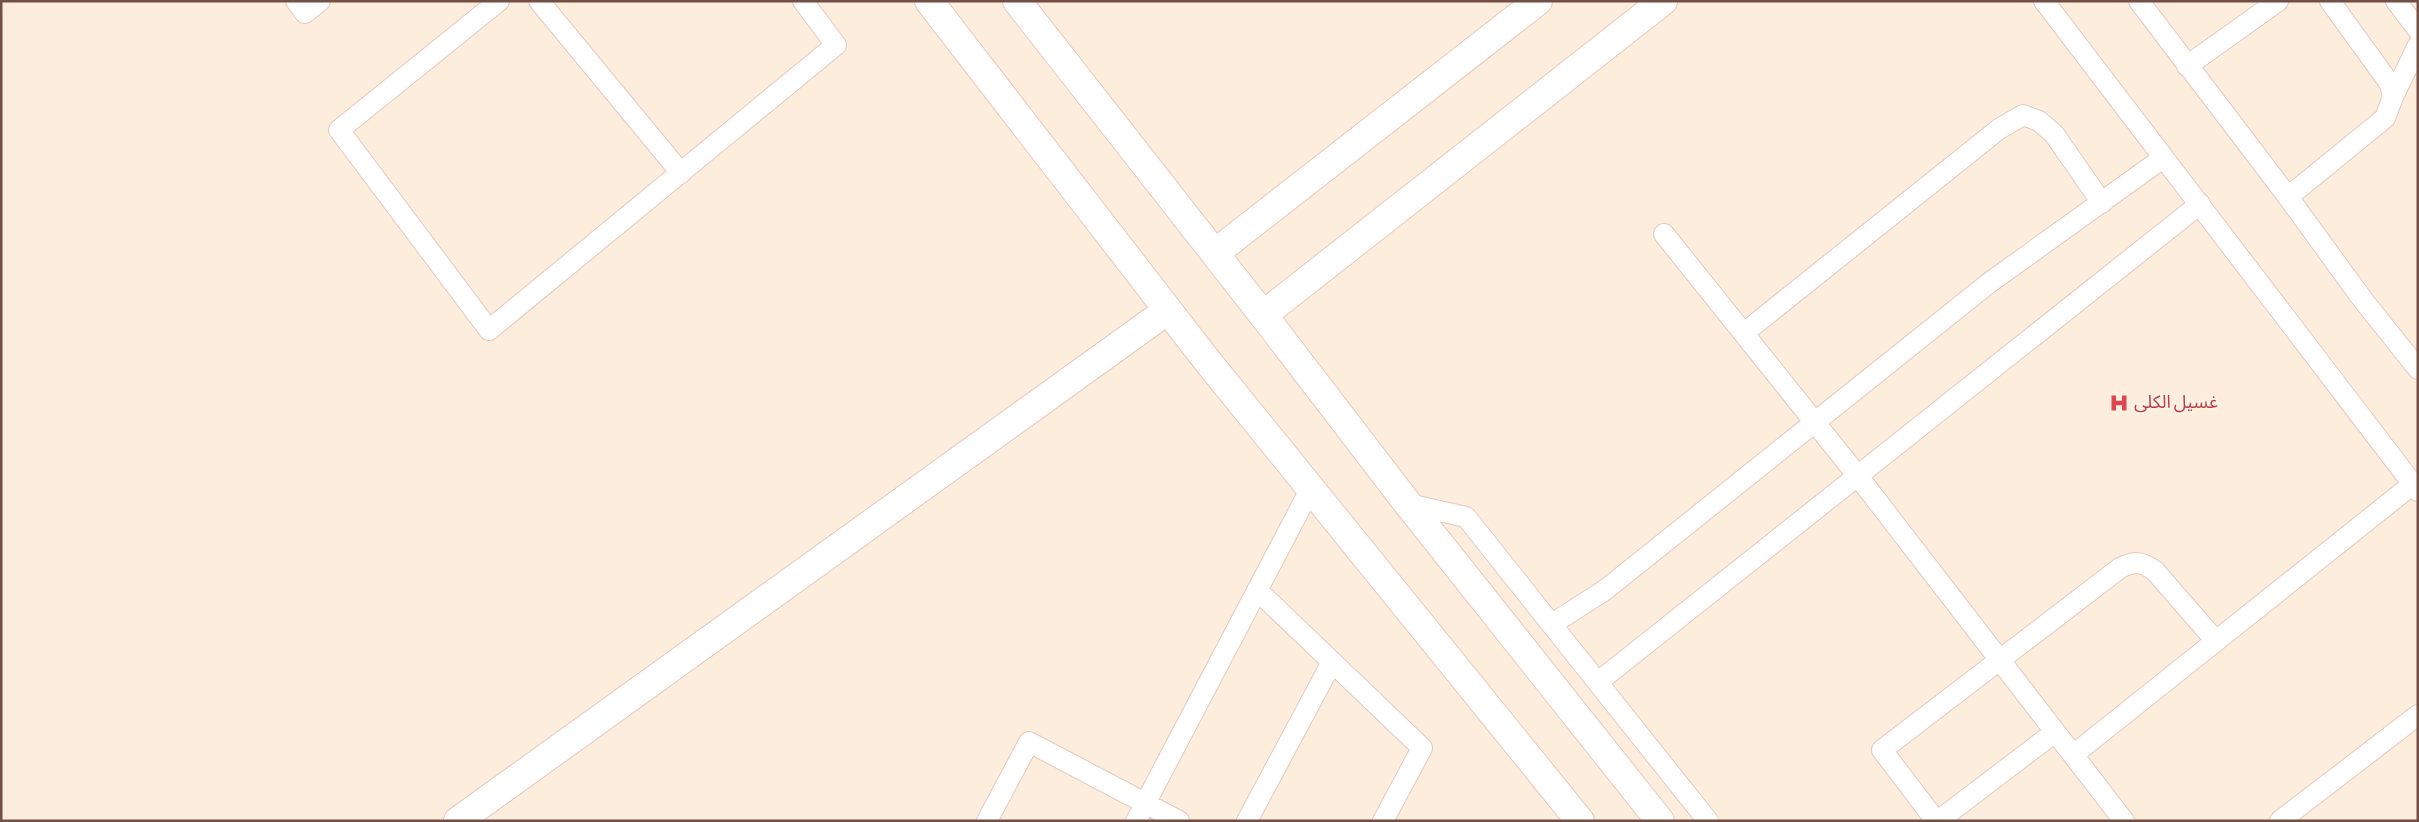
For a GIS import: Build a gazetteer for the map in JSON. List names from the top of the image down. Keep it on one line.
{"places":{"hospital":["غسيل الكلى"]}}
